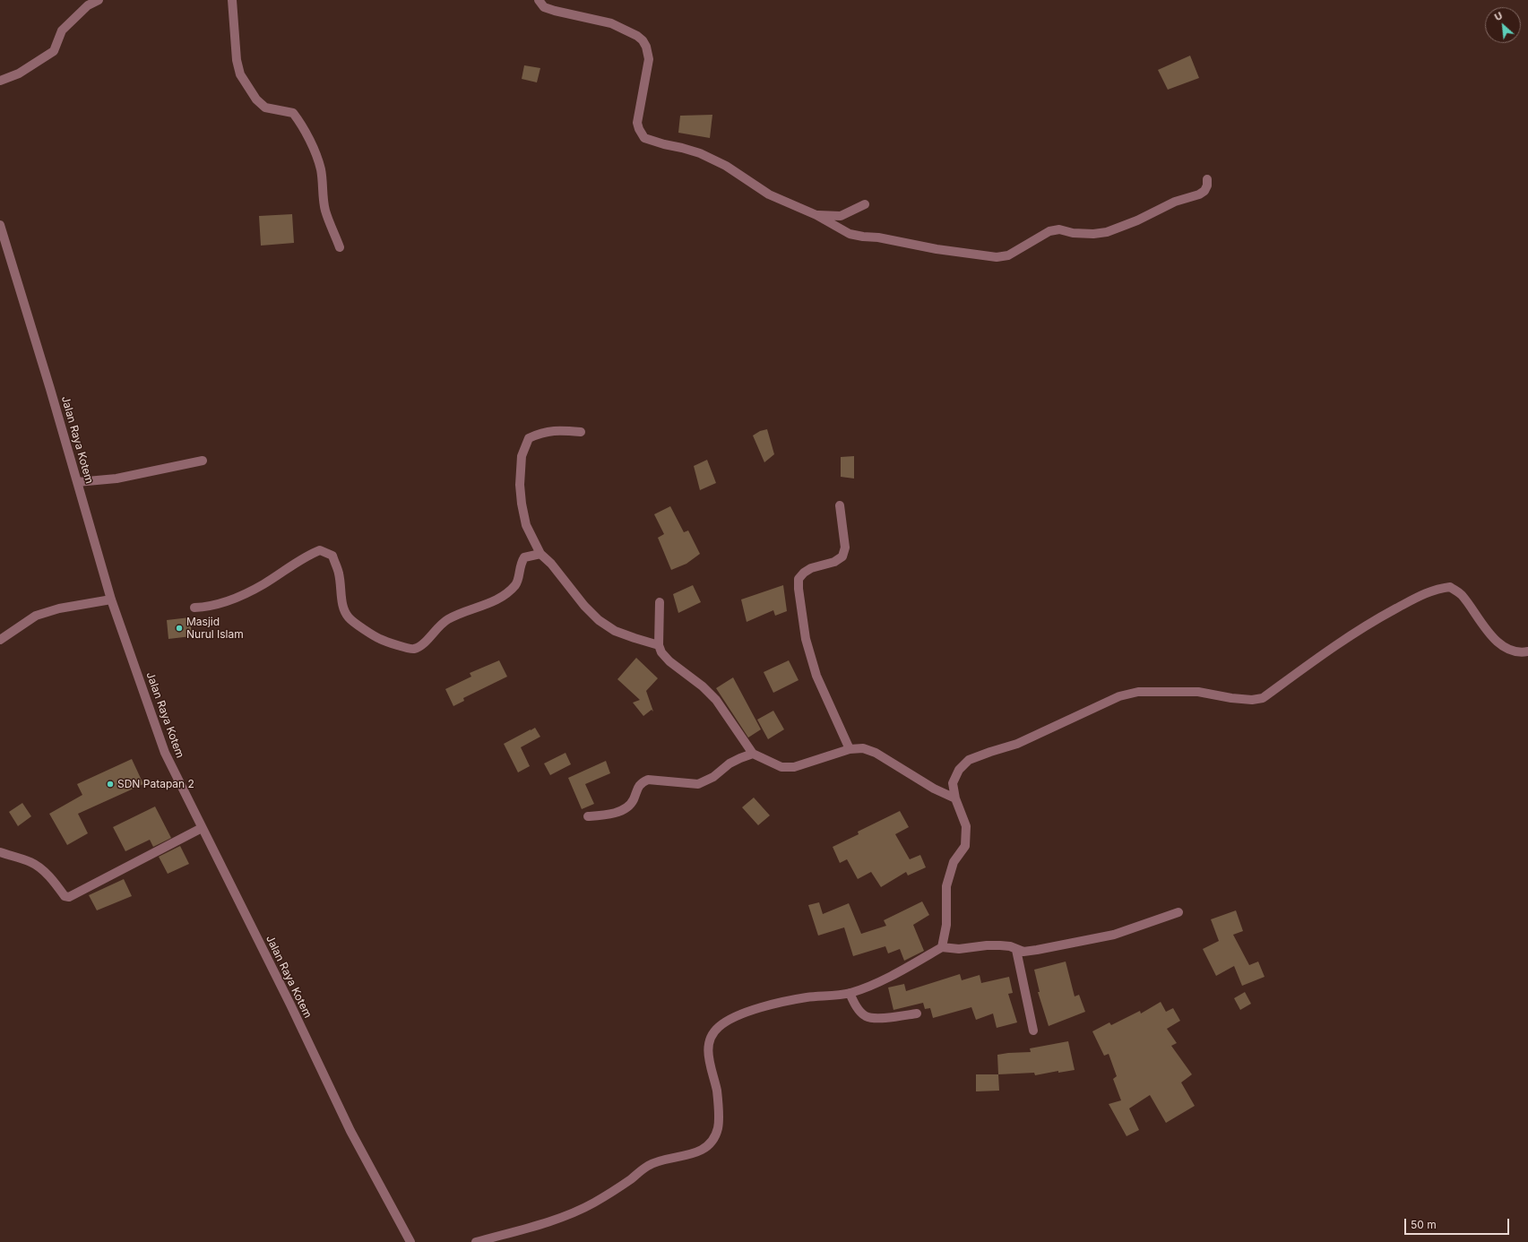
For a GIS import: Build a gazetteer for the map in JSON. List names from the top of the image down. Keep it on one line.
{"streets":{"street":["Jalan Raya Kotem"]},"places":["Masjid Nurul Islam","SDN Patapan 2"],"scale_bar":"50 m","north":"top left"}
